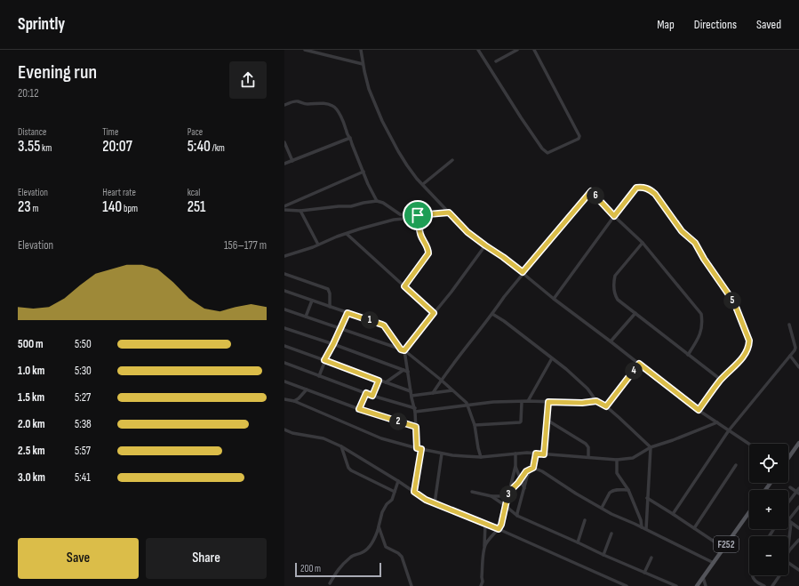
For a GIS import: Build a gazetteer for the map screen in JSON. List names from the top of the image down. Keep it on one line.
{"streets":{"main road":["F252"]},"scale_bar":"200 m","page":{"header":"Sprintly","nav":["Map","Directions","Saved"],"heading":["Evening run","20:12"],"stats":[["Distance","3.55 km"],["Time","20:07"],["Pace","5:40 /km"],["Elevation","23 m"],["Heart rate","140 bpm"],["kcal","251"]],"pins":["6","5","1","4","2","3"],"chart":["Elevation","156–177 m"],"list":[{"name":"500 m","note":"5:50"},{"name":"1.0 km","note":"5:30"},{"name":"1.5 km","note":"5:27"},{"name":"2.0 km","note":"5:38"},{"name":"2.5 km","note":"5:57"},{"name":"3.0 km","note":"5:41"}],"map_buttons":["+","−"],"buttons":["Save","Share"],"scale":"200 m"}}
